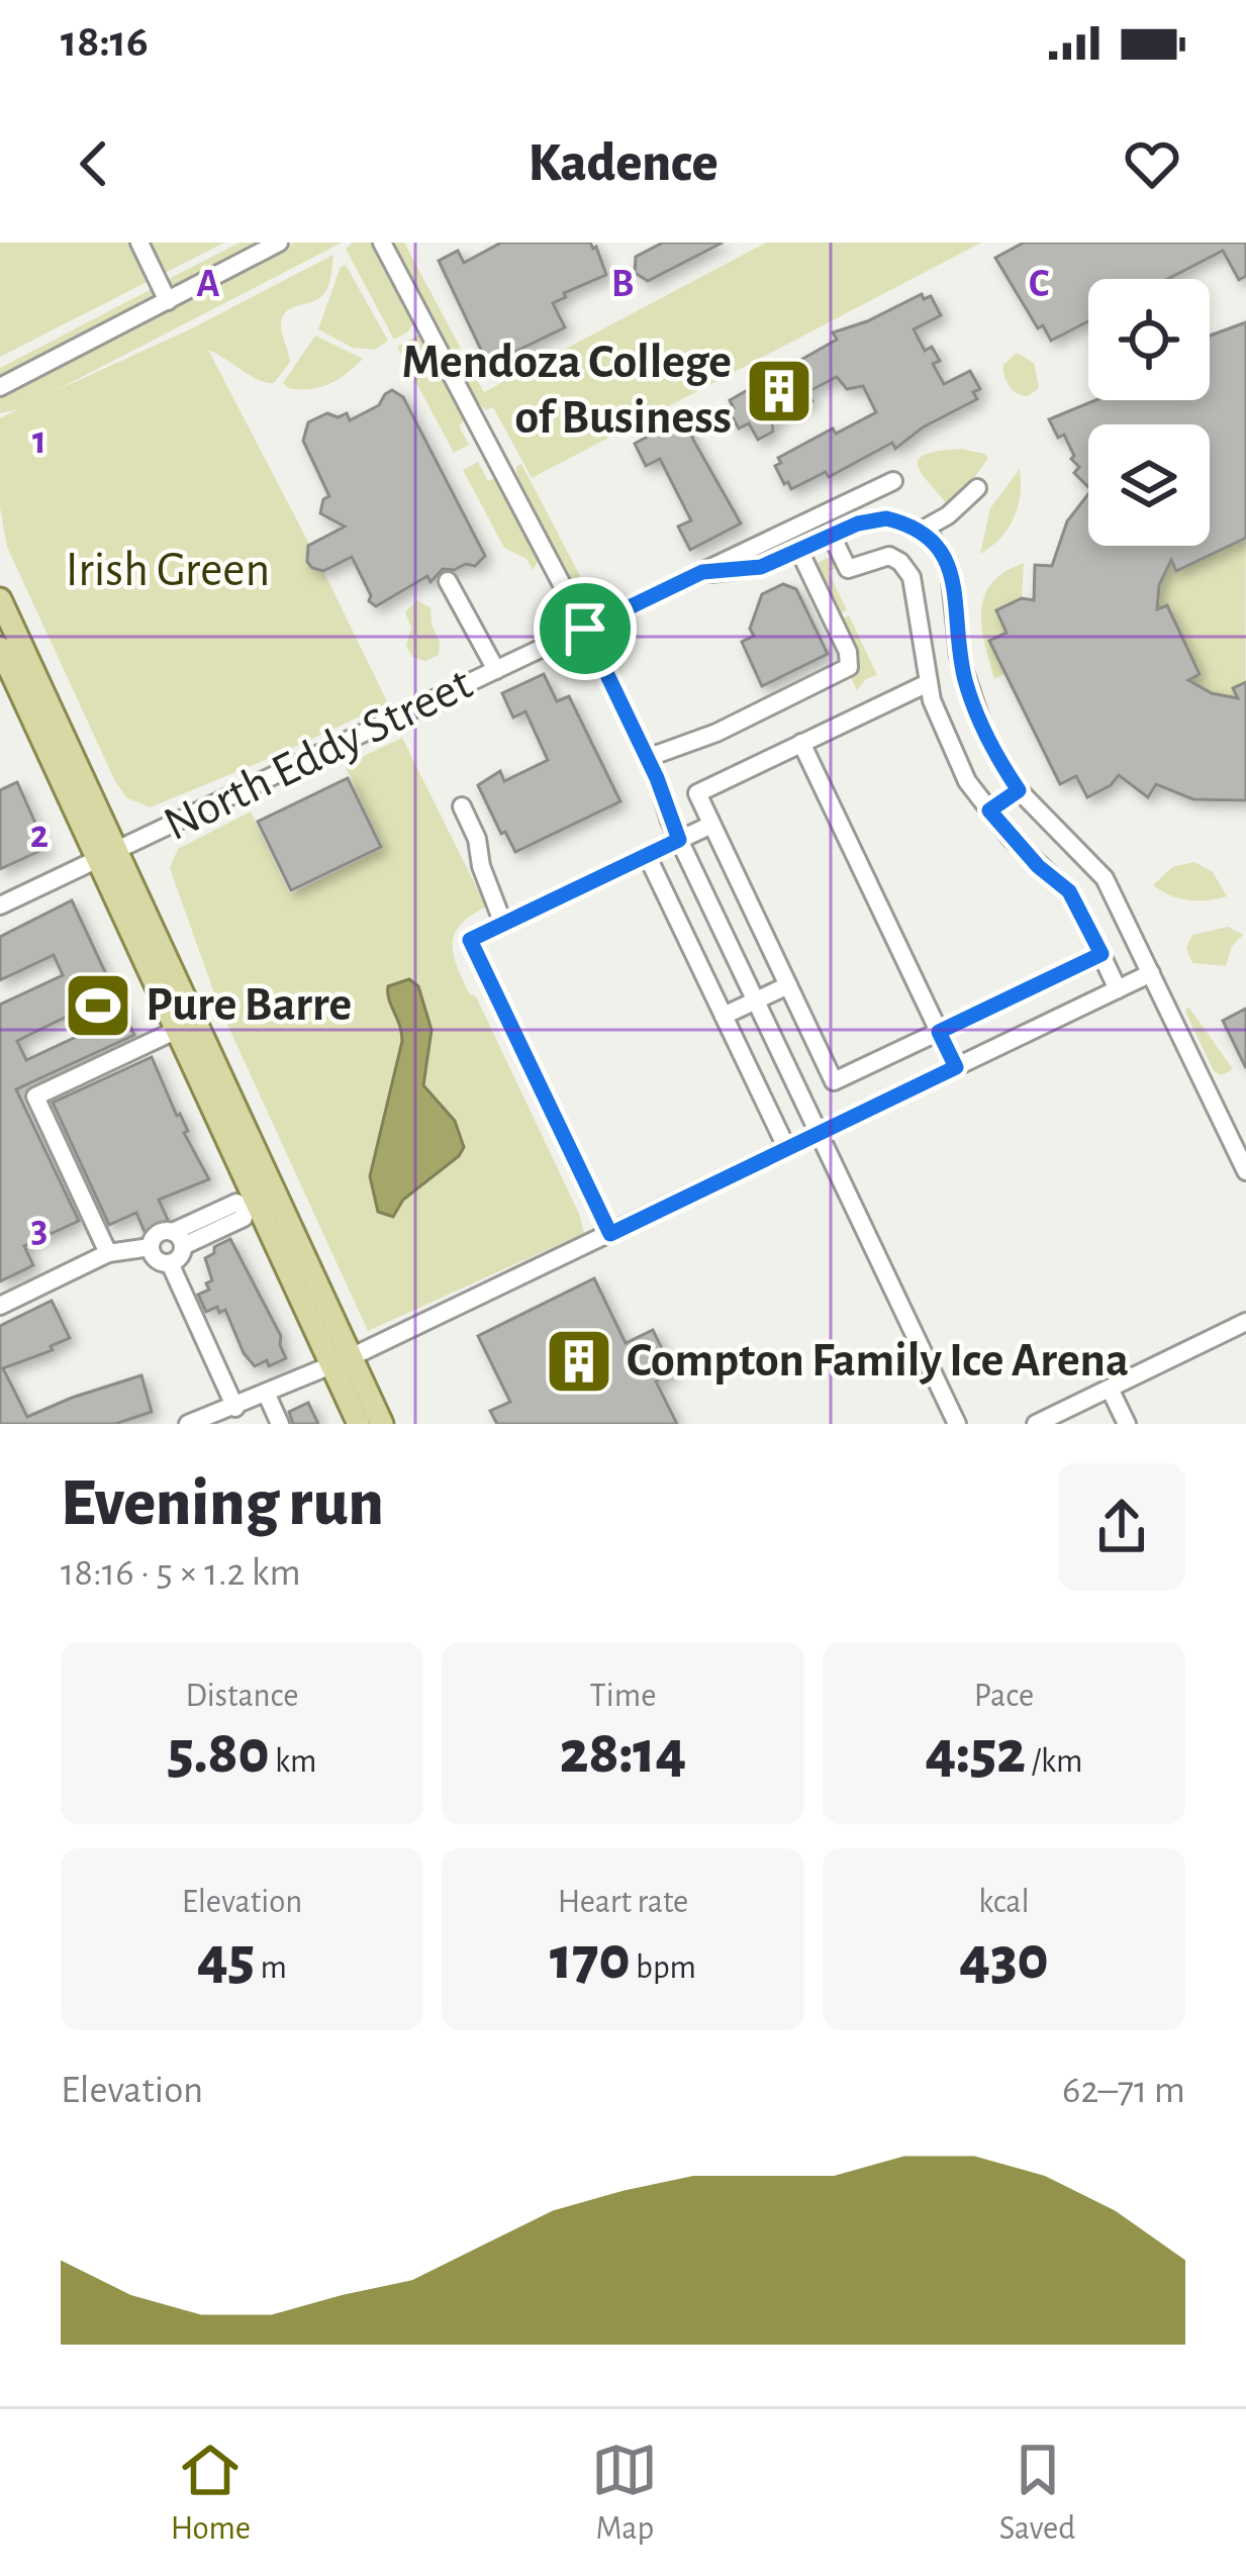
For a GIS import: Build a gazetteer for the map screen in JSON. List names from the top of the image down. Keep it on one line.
{"streets":{"street":["North Eddy Street"]},"parks":["Irish Green"],"places":{"building":["Mendoza College of Business","Compton Family Ice Arena"],"sports":["Pure Barre"]},"page":{"status":"18:16","header":"Kadence","heading":["Evening run","18:16 · 5 × 1.2 km"],"stats":[["Distance","5.80 km"],["Time","28:14"],["Pace","4:52 /km"],["Elevation","45 m"],["Heart rate","170 bpm"],["kcal","430"]],"chart":["Elevation","62–71 m"],"tabs":["Home","Map","Saved"]},"grid":{"columns":["A","B","C"],"rows":["1","2","3"]}}
